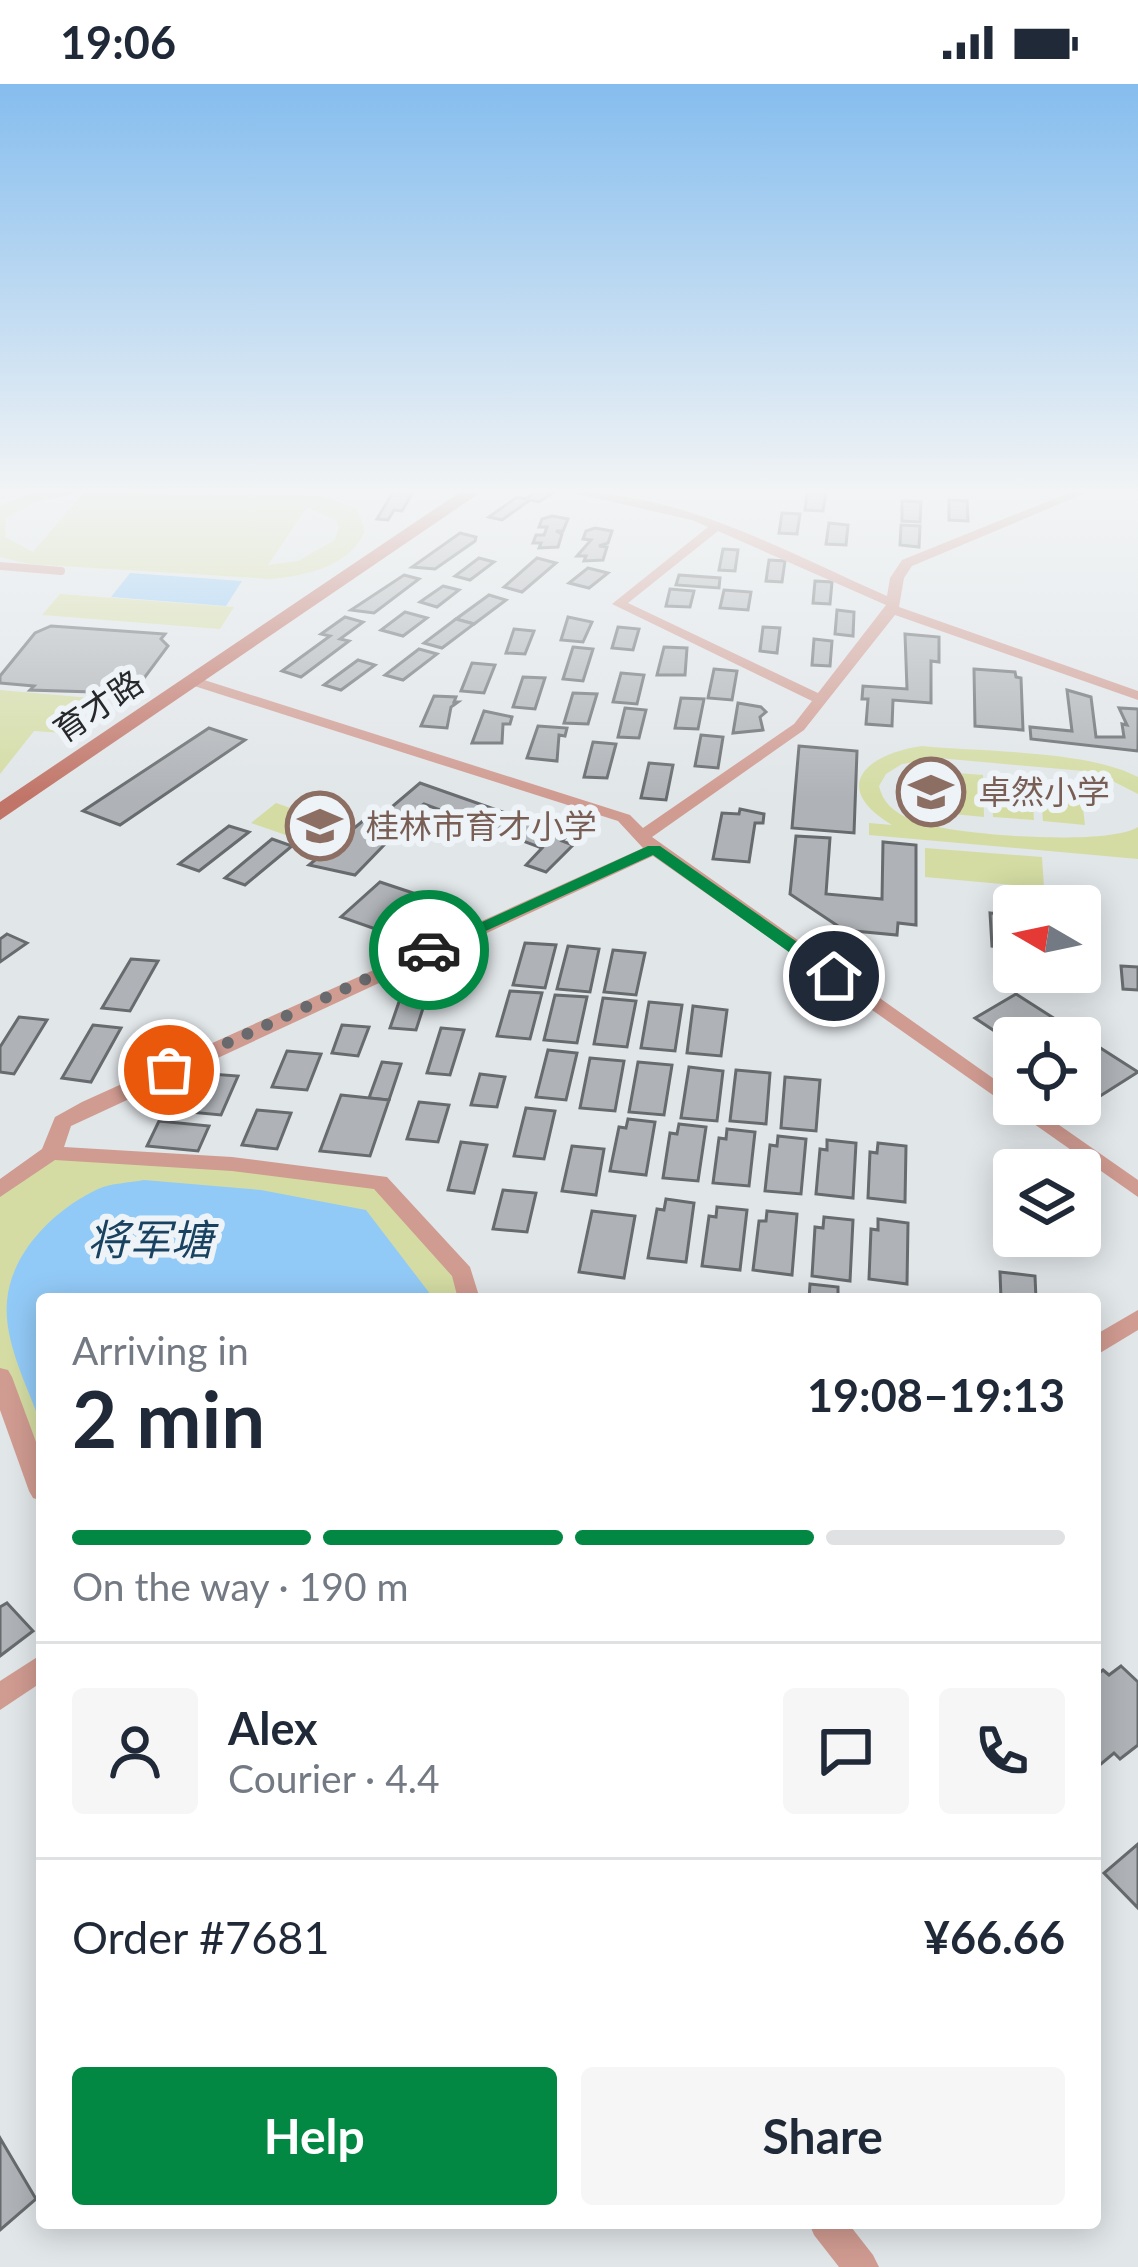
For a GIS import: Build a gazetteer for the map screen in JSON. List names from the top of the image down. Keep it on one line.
{"streets":{"main road":["育才路"]},"water":["将军塘"],"places":{"school or university":["卓然小学","桂林市育才小学"]},"north":"left","page":{"status":"19:06","heading":["2 min","Arriving in","19:08–19:13"],"panel":["Alex","Courier · 4.4","Order #7681","¥66.66"],"bar":"On the way · 190 m","buttons":["Help","Share"]}}
